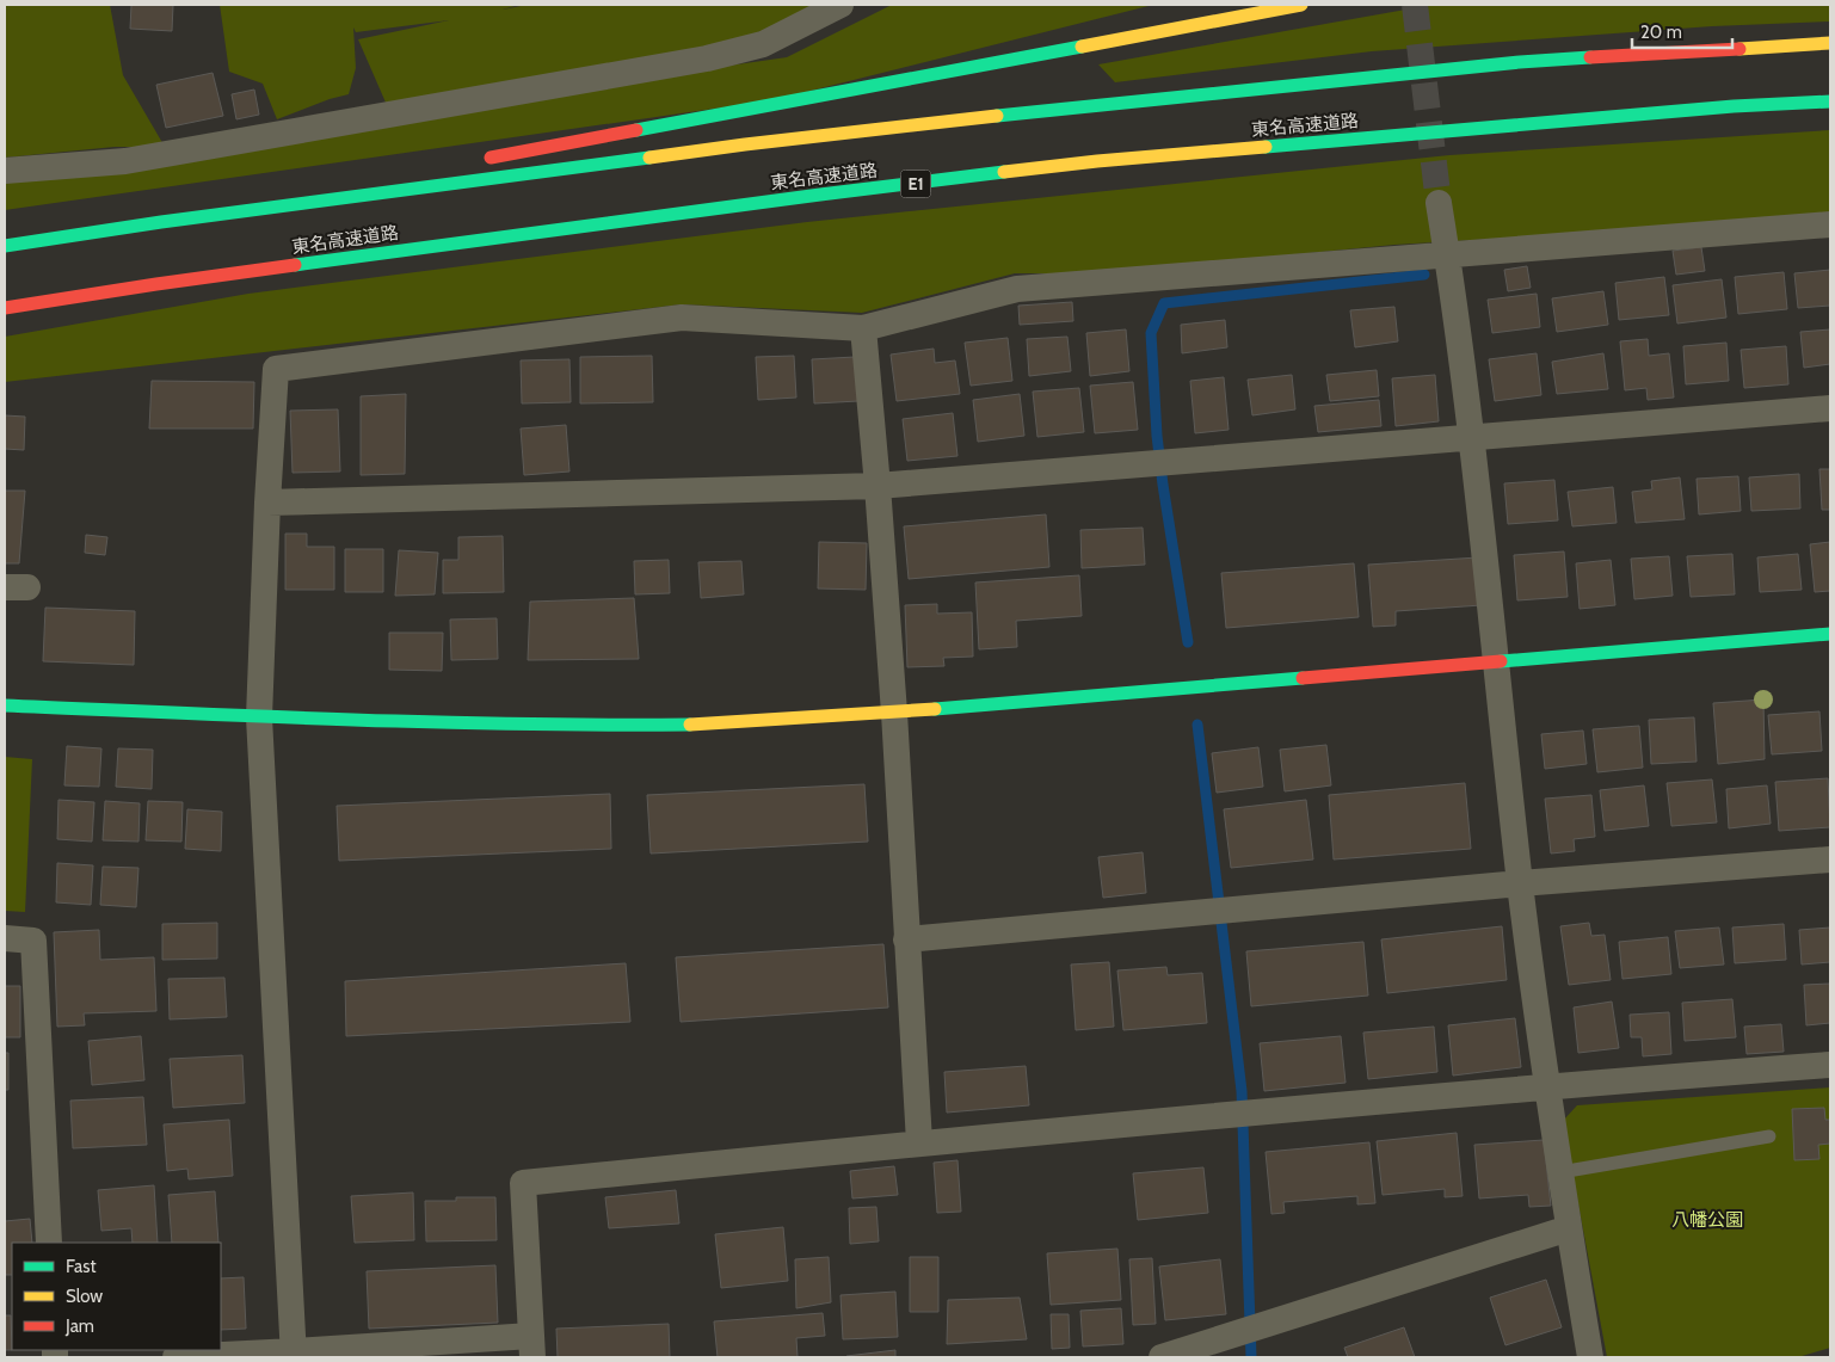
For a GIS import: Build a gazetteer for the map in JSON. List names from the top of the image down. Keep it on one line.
{"streets":{"main road":["東名高速道路","E1"]},"parks":["八幡公園"],"legend":["Fast","Slow","Jam"],"scale_bar":"20 m"}
